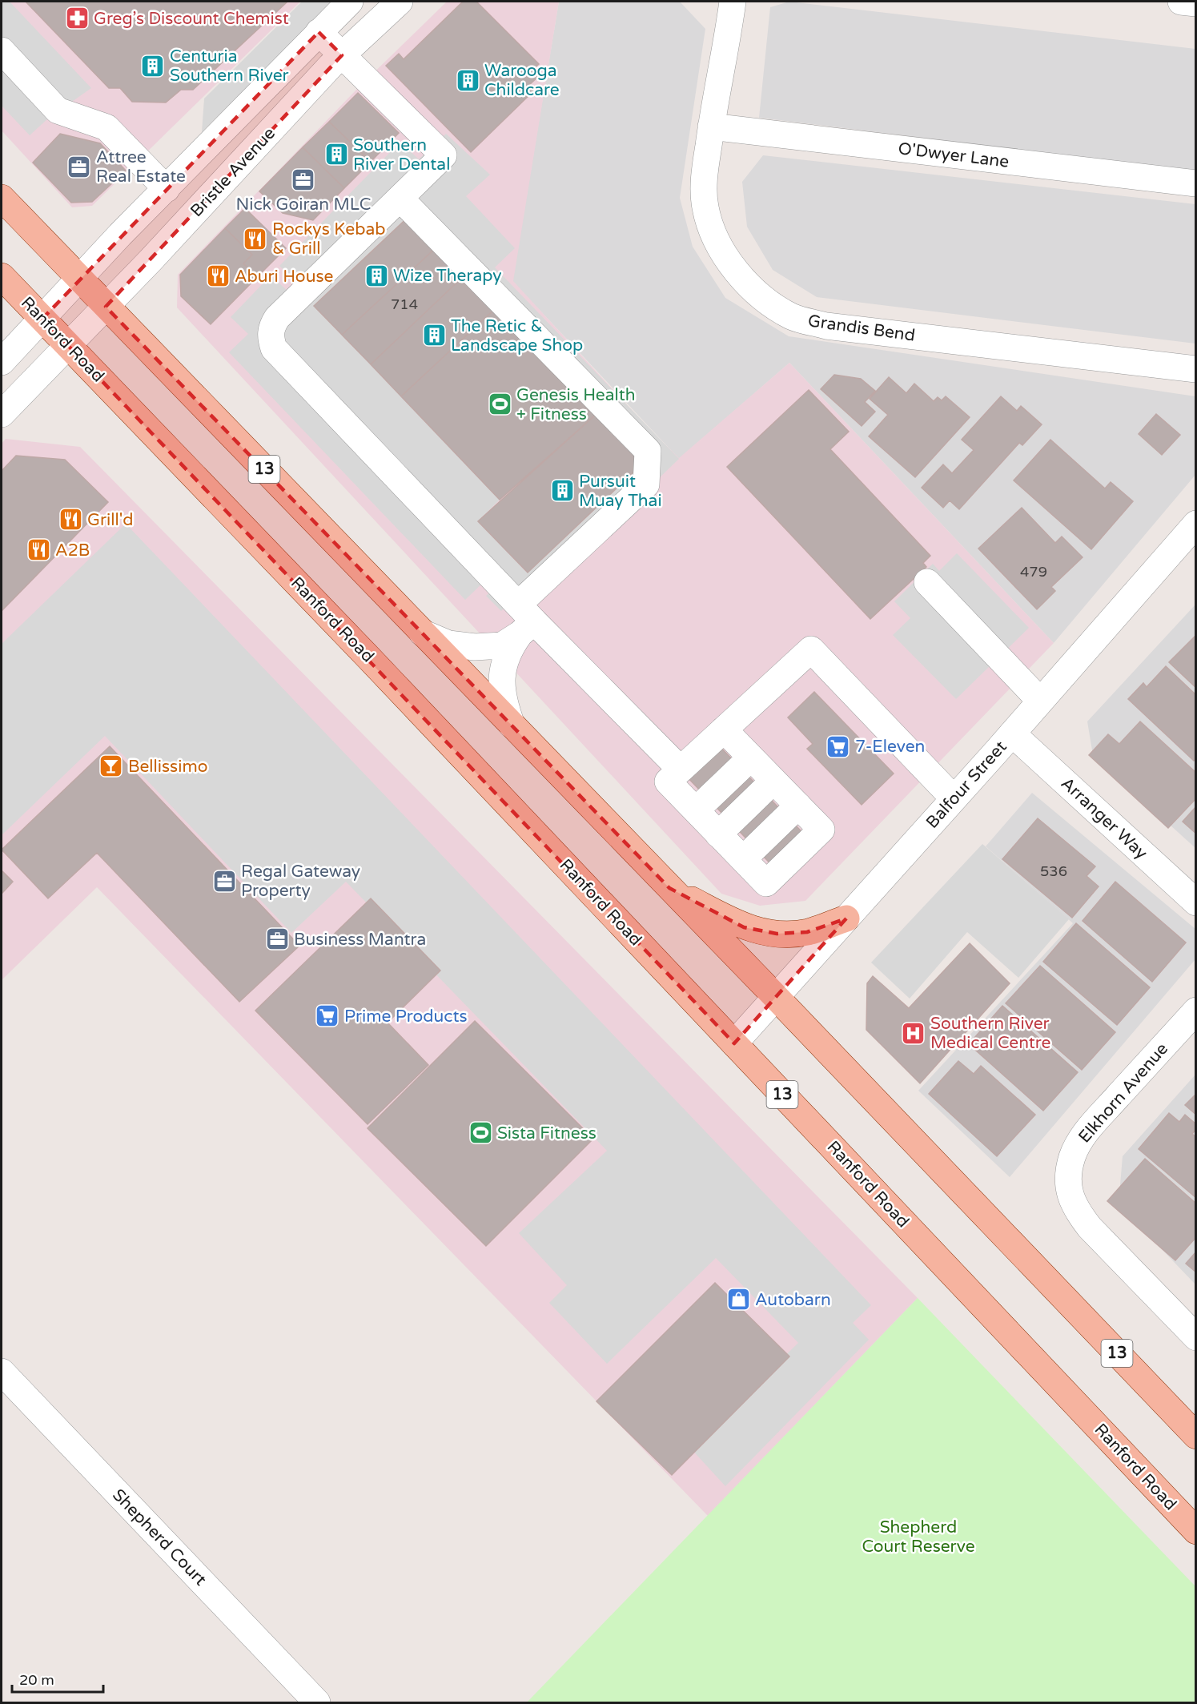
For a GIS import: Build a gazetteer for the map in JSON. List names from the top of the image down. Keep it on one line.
{"streets":{"main road":["Ranford Road","13"],"street":["O'Dwyer Lane","Bristle Avenue","Grandis Bend","Balfour Street","Arranger Way","Elkhorn Avenue","Shepherd Court"]},"crossings":[["O'Dwyer Lane","Grandis Bend"],["Bristle Avenue","Ranford Road"],["Bristle Avenue","13"],["Ranford Road","Balfour Street"],["13","Balfour Street"],["Balfour Street","Arranger Way"]],"parks":["Shepherd Court Reserve"],"places":{"pharmacy":["Greg’s Discount Chemist"],"building":["Centuria Southern River","Warooga Childcare","Southern River Dental","Wize Therapy","The Retic & Landscape Shop","Pursuit Muay Thai"],"office":["Attree Real Estate","Nick Goiran MLC","Regal Gateway Property","Business Mantra"],"restaurant":["Rockys Kebab & Grill","Aburi House","Grill'd","A2B"],"sports":["Genesis Health + Fitness","Sista Fitness"],"supermarket":["7-Eleven","Prime Products"],"bar":["Bellissimo"],"hospital":["Southern River Medical Centre"],"shop":["Autobarn"]},"house_numbers":["714","479","536"],"scale_bar":"20 m"}
